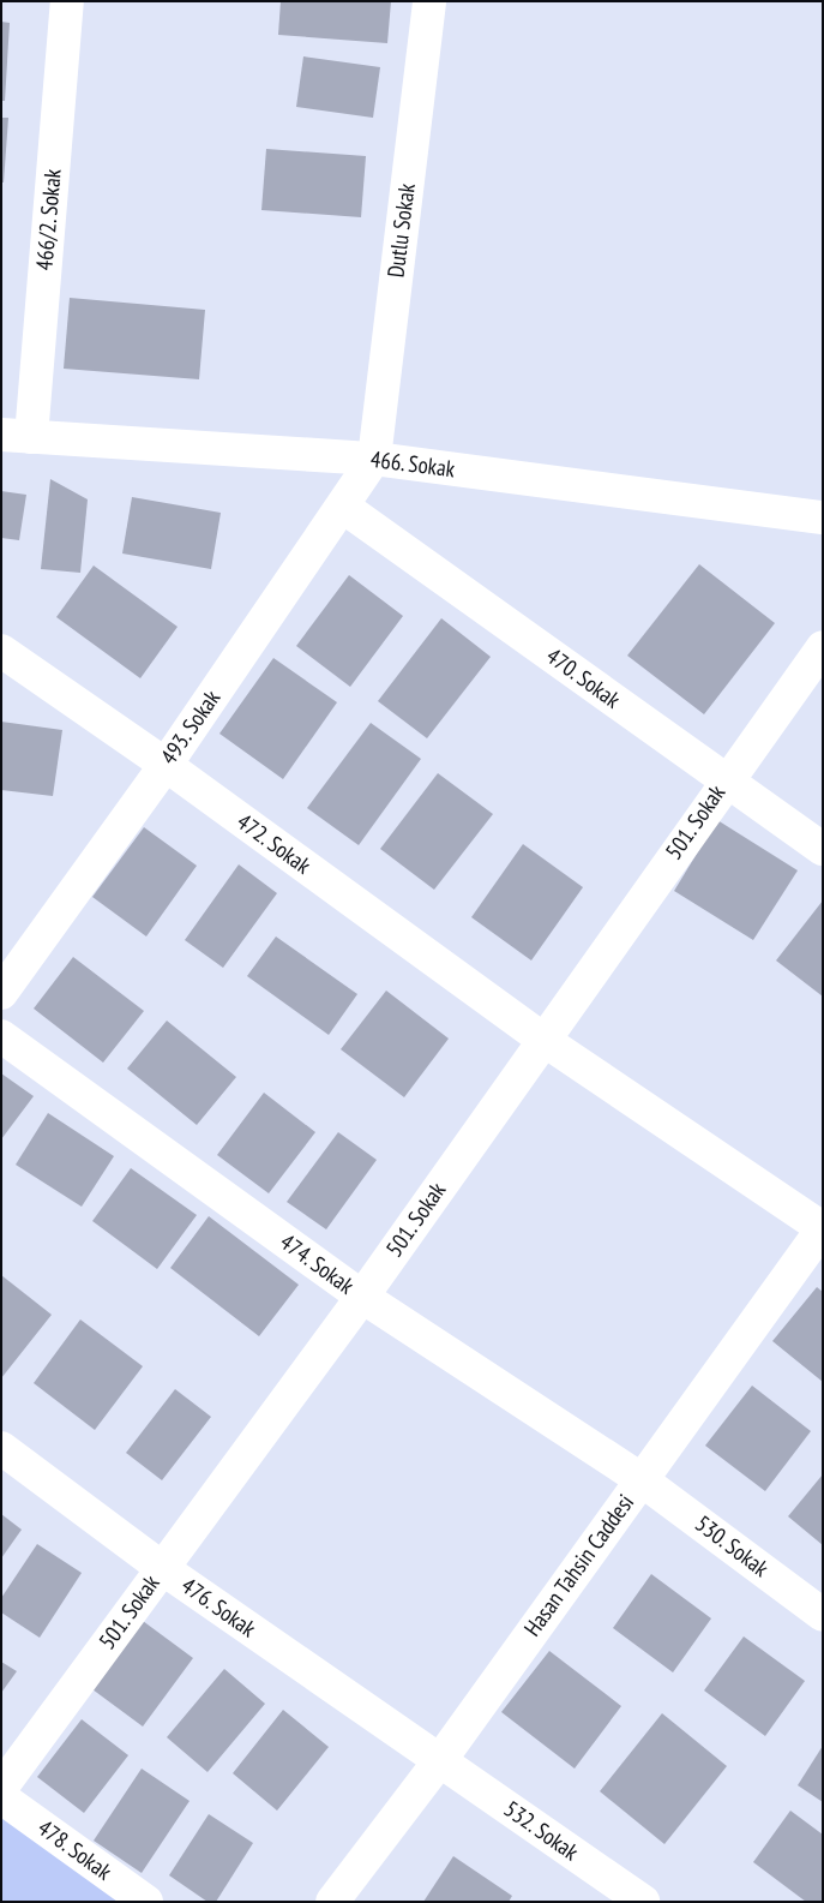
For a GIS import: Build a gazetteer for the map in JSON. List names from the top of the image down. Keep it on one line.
{"streets":{"street":["466/2. Sokak","Dutlu Sokak","466. Sokak","470. Sokak","493. Sokak","501. Sokak","472. Sokak","474. Sokak","530. Sokak","Hasan Tahsin Caddesi","476. Sokak","532. Sokak","478. Sokak"]},"crossings":[["466/2. Sokak","466. Sokak"],["Dutlu Sokak","466. Sokak"],["Dutlu Sokak","493. Sokak"],["466. Sokak","493. Sokak"],["470. Sokak","493. Sokak"],["470. Sokak","501. Sokak"],["493. Sokak","472. Sokak"],["501. Sokak","472. Sokak"],["501. Sokak","474. Sokak"],["501. Sokak","476. Sokak"],["472. Sokak","Hasan Tahsin Caddesi"],["474. Sokak","530. Sokak"],["474. Sokak","Hasan Tahsin Caddesi"],["530. Sokak","Hasan Tahsin Caddesi"],["Hasan Tahsin Caddesi","476. Sokak"],["Hasan Tahsin Caddesi","532. Sokak"],["476. Sokak","532. Sokak"]]}
